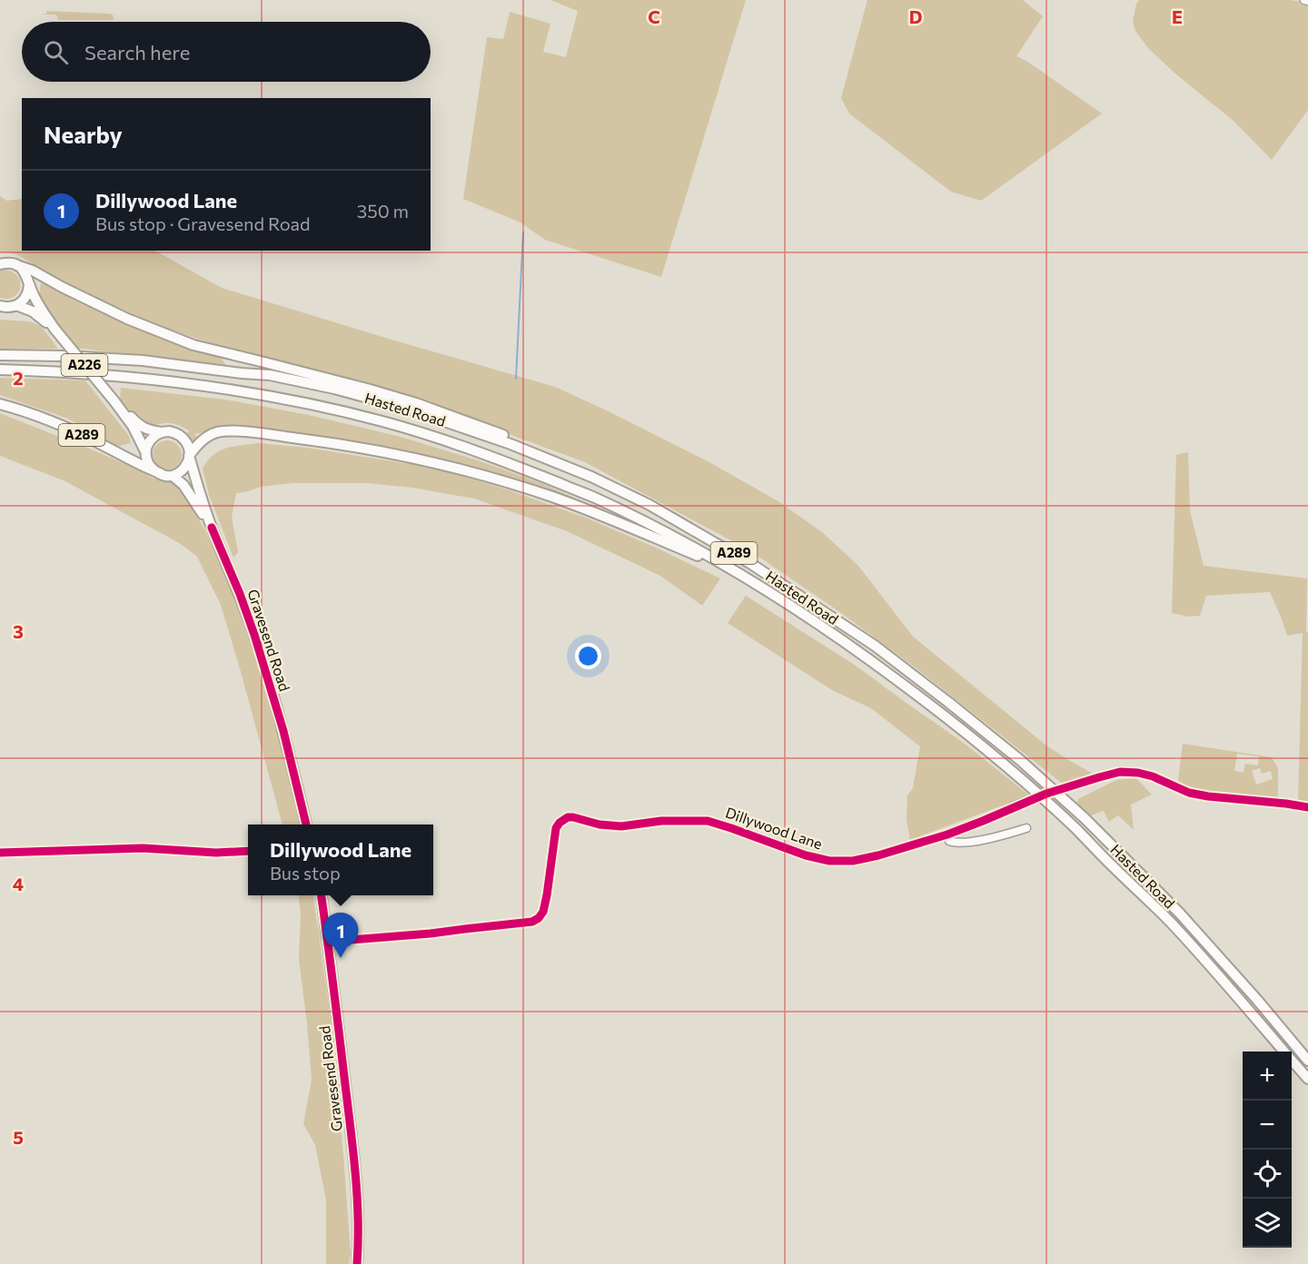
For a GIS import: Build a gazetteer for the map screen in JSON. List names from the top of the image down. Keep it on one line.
{"streets":{"main road":["A226","Hasted Road","A289","Gravesend Road"],"street":["Dillywood Lane"]},"crossings":[["A226","A289"],["A226","Gravesend Road"],["Hasted Road","A289"],["A289","Gravesend Road"],["Gravesend Road","Dillywood Lane"]],"page":{"search":"Search here","heading":"Nearby","list":[{"mark":"1","name":"Dillywood Lane","note":"Bus stop · Gravesend Road","value":"350 m"}],"popup":["Dillywood Lane","Bus stop"],"pins":"1","map_buttons":["+","−"]},"grid":{"columns":["C","D","E"],"rows":["2","3","4","5"]}}
